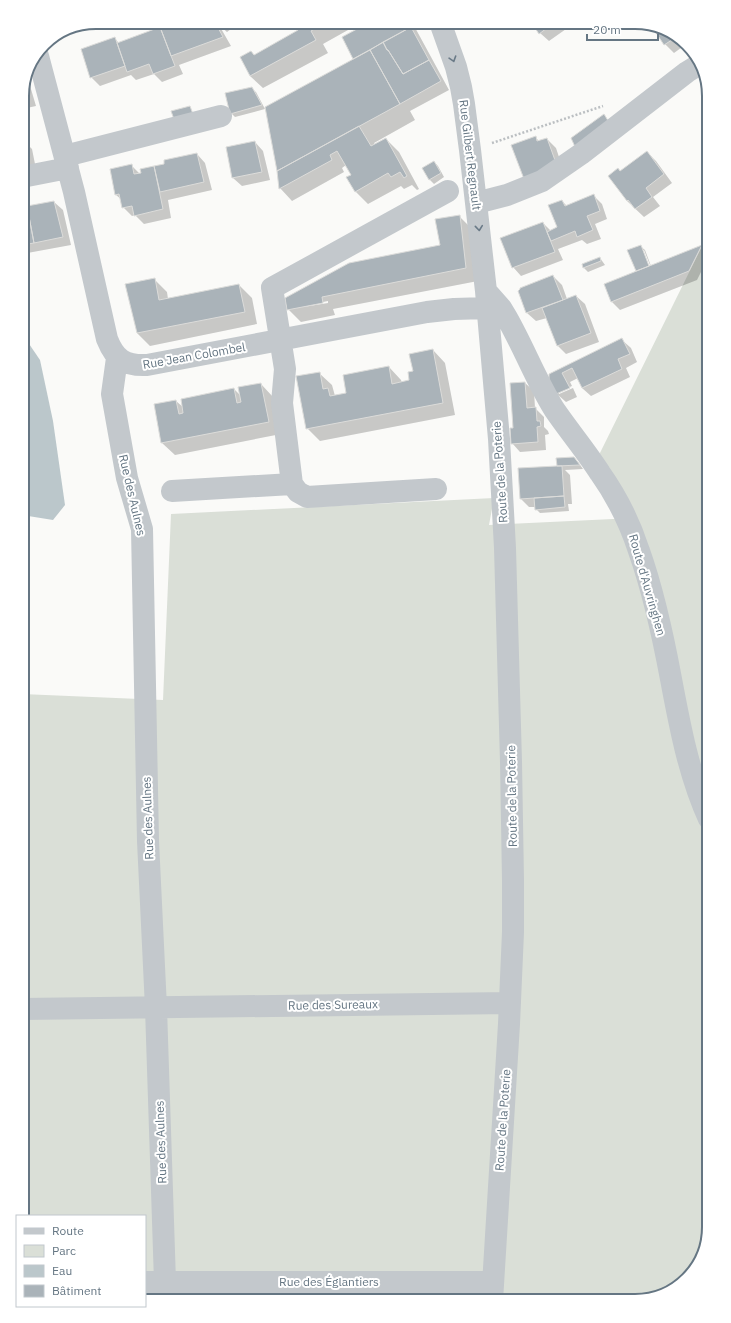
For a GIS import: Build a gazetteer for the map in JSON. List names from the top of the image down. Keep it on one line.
{"streets":{"street":["Rue Gilbert Regnault","Rue Jean Colombel","Route de la Poterie","Rue des Aulnes","Route d'Auvringhen","Rue des Sureaux","Rue des Églantiers"]},"crossings":[["Rue Gilbert Regnault","Rue Jean Colombel"],["Rue Gilbert Regnault","Route de la Poterie"],["Rue Gilbert Regnault","Route d'Auvringhen"],["Rue Jean Colombel","Route de la Poterie"],["Rue Jean Colombel","Rue des Aulnes"],["Rue Jean Colombel","Route d'Auvringhen"],["Route de la Poterie","Route d'Auvringhen"],["Route de la Poterie","Rue des Sureaux"],["Route de la Poterie","Rue des Églantiers"],["Rue des Aulnes","Rue des Sureaux"],["Rue des Aulnes","Rue des Églantiers"]],"one_way":["Rue Gilbert Regnault"],"legend":["Route","Parc","Eau","Bâtiment"],"scale_bar":"20 m"}
